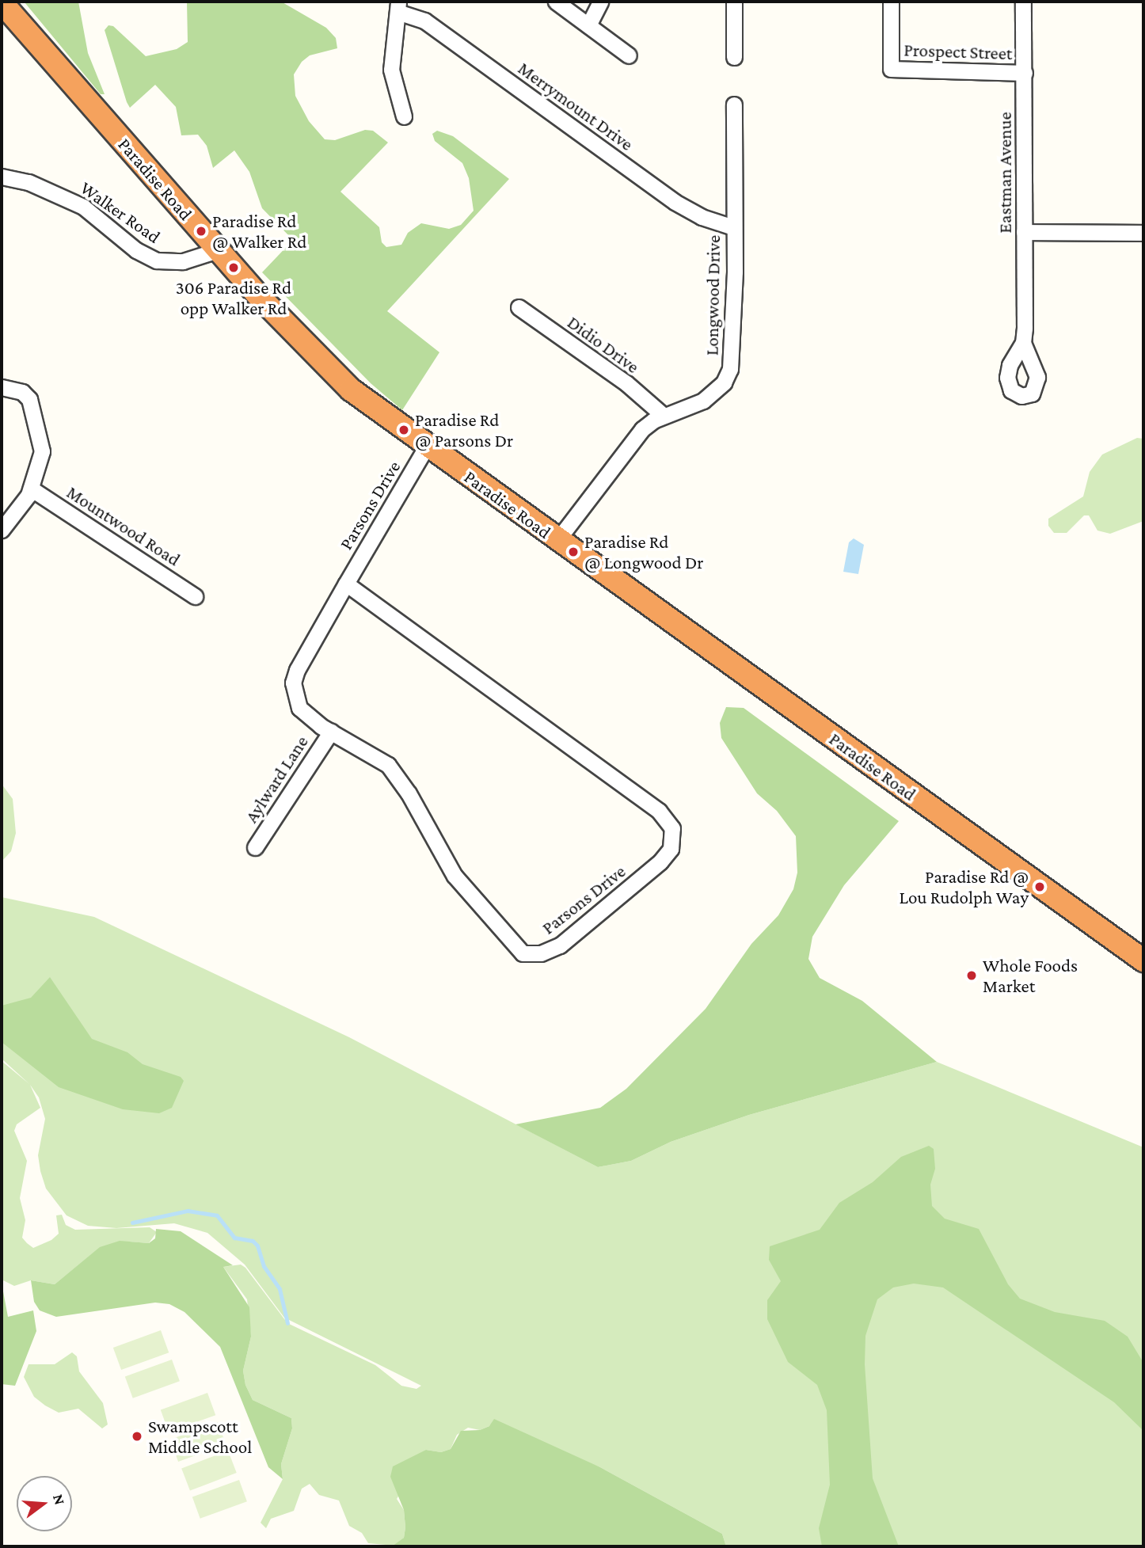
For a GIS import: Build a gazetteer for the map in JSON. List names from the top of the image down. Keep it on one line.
{"streets":{"highway":["Paradise Road"],"street":["Prospect Street","Merrymount Drive","Eastman Avenue","Walker Road","Longwood Drive","Didio Drive","Parsons Drive","Mountwood Road","Aylward Lane"]},"crossings":[["Prospect Street","Eastman Avenue"],["Merrymount Drive","Longwood Drive"],["Paradise Road","Walker Road"],["Paradise Road","Longwood Drive"],["Paradise Road","Parsons Drive"],["Longwood Drive","Didio Drive"],["Parsons Drive","Aylward Lane"]],"places":["Paradise Rd @ Walker Rd","306 Paradise Rd opp Walker Rd","Paradise Rd @ Parsons Dr","Paradise Rd @ Longwood Dr","Paradise Rd @ Lou Rudolph Way","Whole Foods Market","Swampscott Middle School"],"north":"right"}
